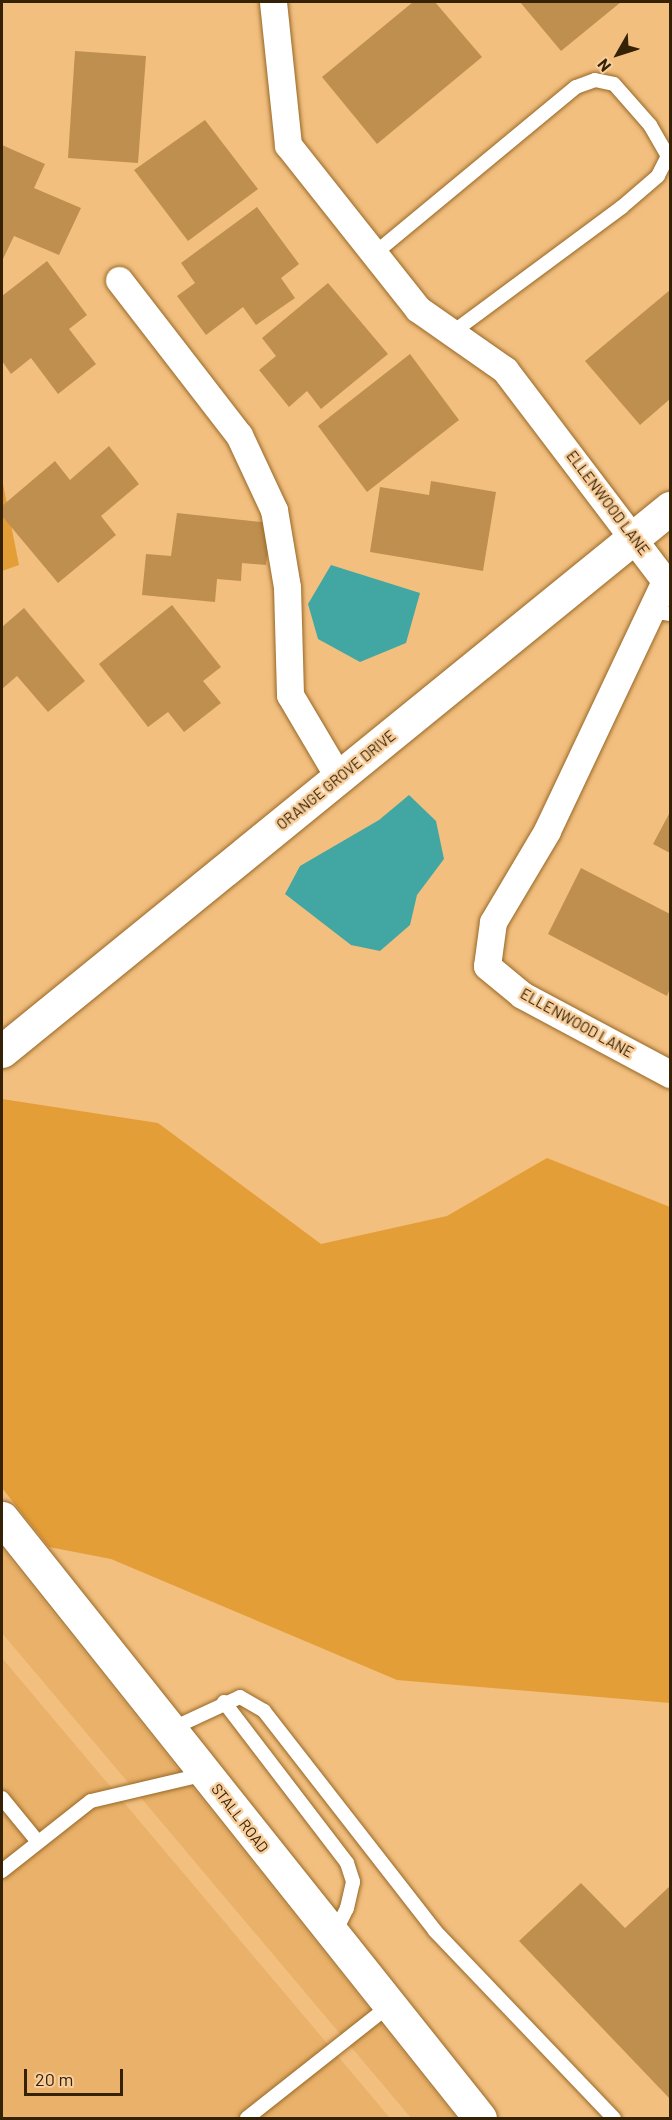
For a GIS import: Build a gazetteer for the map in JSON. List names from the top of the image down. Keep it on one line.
{"streets":{"street":["ELLENWOOD LANE","ORANGE GROVE DRIVE","STALL ROAD"]},"crossings":[["ELLENWOOD LANE","ORANGE GROVE DRIVE"]],"scale_bar":"20 m","north":"bottom left"}
